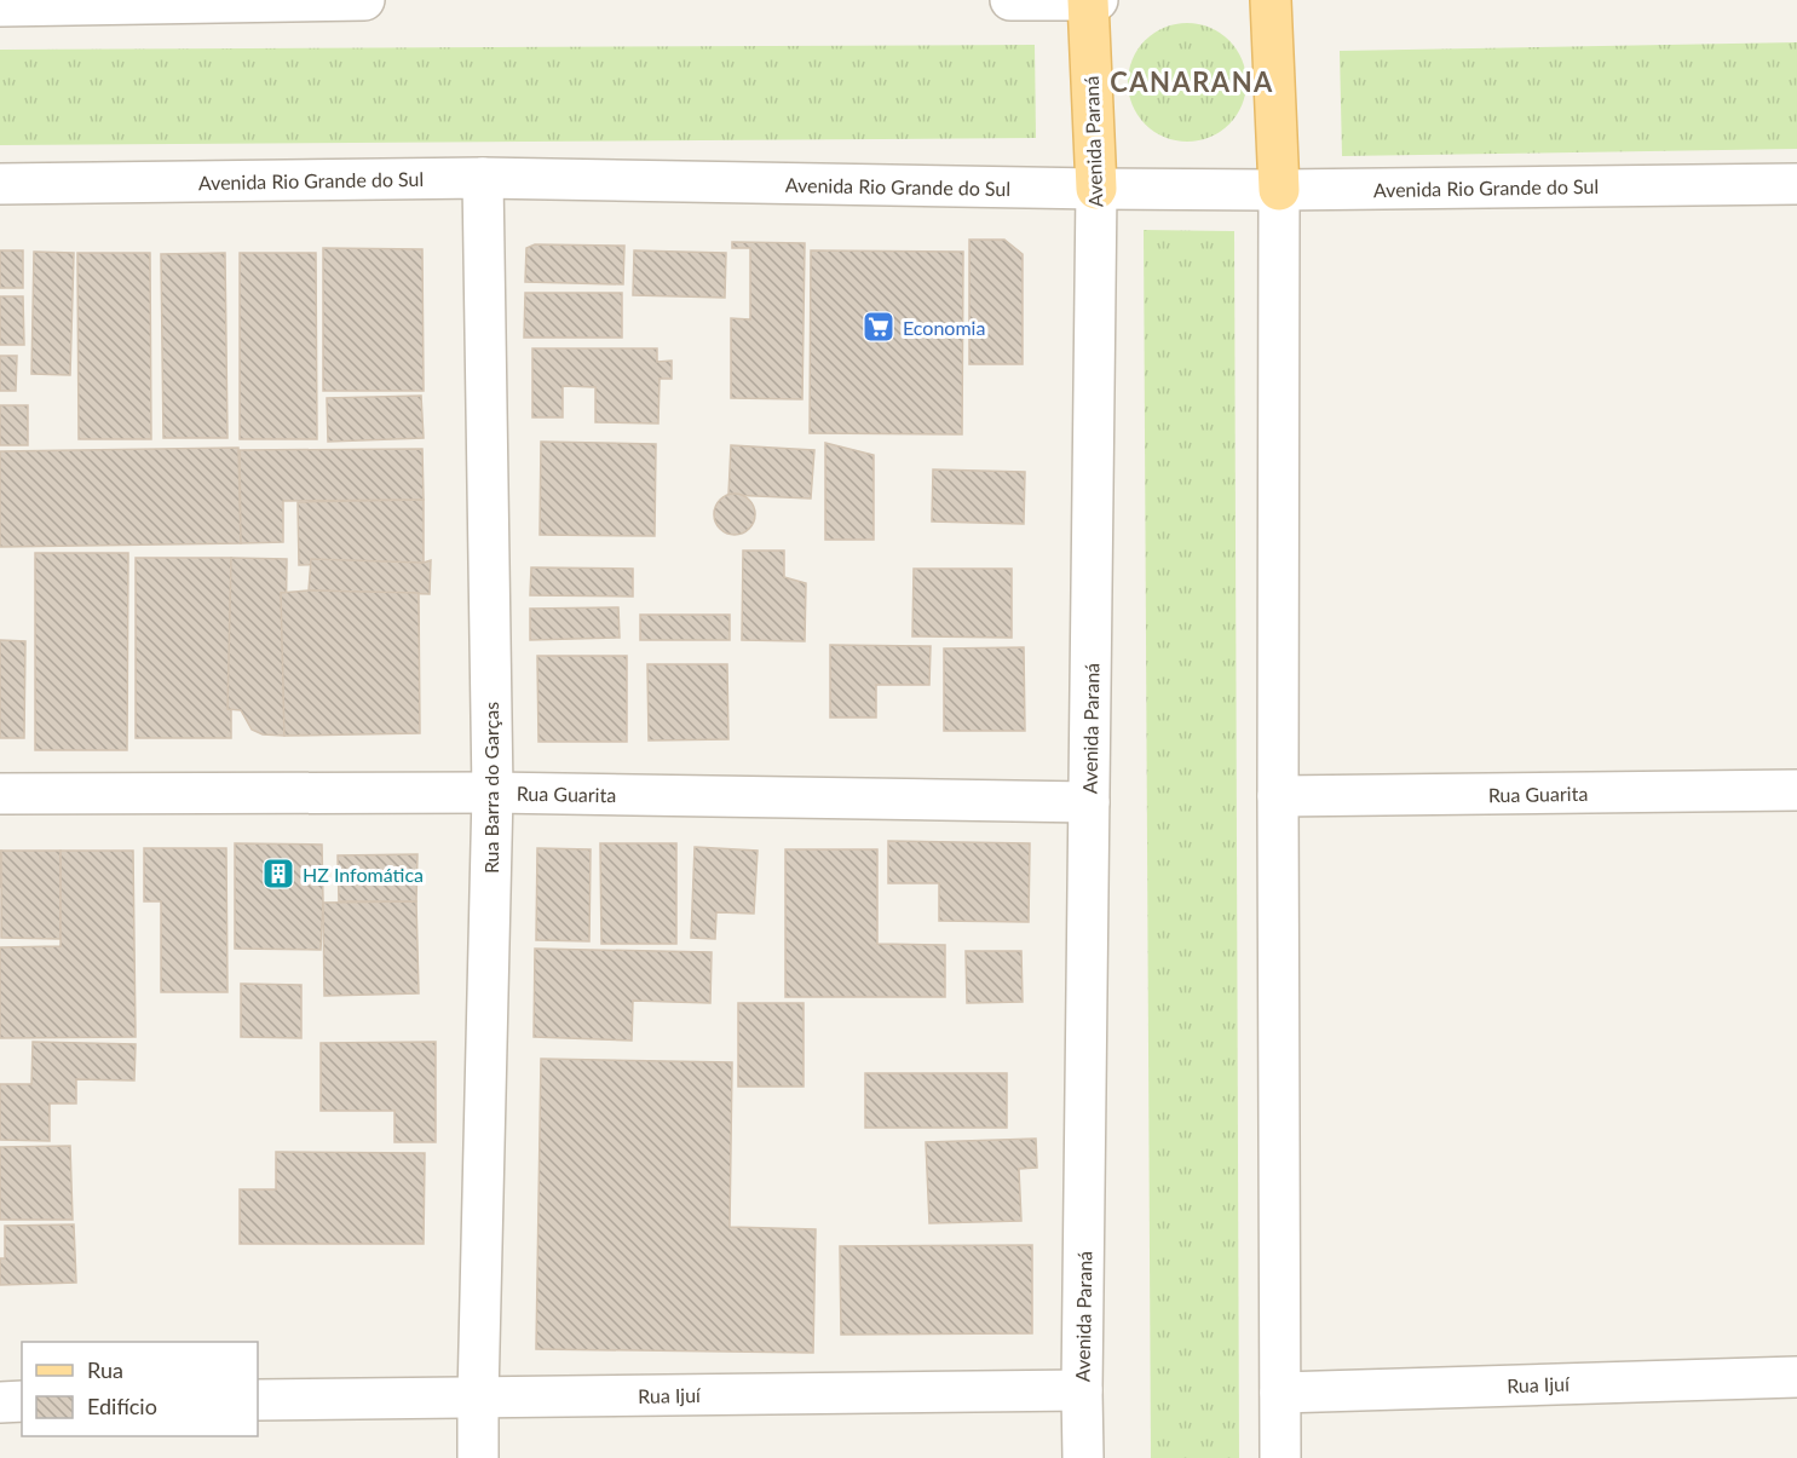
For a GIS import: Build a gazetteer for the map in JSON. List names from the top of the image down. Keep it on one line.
{"streets":{"main road":["Avenida Paraná"],"street":["Avenida Rio Grande do Sul","Rua Barra do Garças","Rua Guarita","Rua Ijuí"]},"crossings":[["Avenida Paraná","Avenida Rio Grande do Sul"],["Avenida Paraná","Rua Guarita"],["Avenida Paraná","Rua Ijuí"],["Avenida Rio Grande do Sul","Rua Barra do Garças"],["Rua Barra do Garças","Rua Guarita"],["Rua Barra do Garças","Rua Ijuí"]],"districts":["CANARANA"],"places":{"supermarket":["Economia"],"building":["HZ Infomática"]},"legend":["Rua","Edifício"]}
